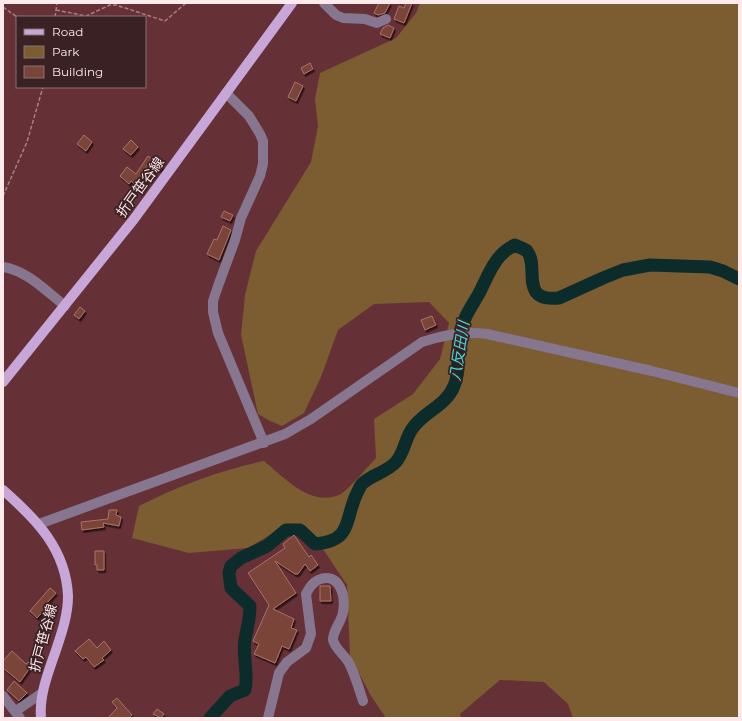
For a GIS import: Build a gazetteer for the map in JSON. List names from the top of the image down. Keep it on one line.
{"streets":{"main road":["折戸笹谷線"]},"water":["八反田川"],"legend":["Road","Park","Building"]}
